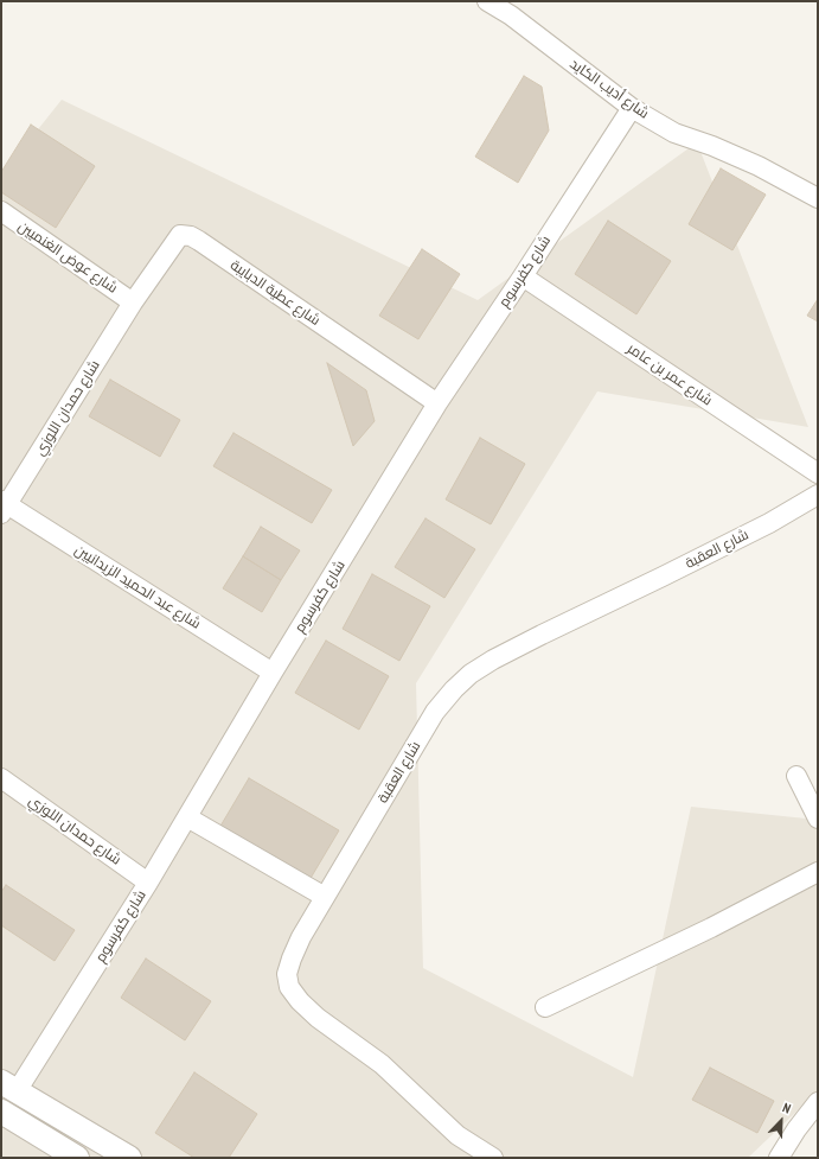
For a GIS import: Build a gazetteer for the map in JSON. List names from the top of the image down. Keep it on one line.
{"streets":{"street":["شارع أديب الكايد","شارع عوض الغنميين","شارع كفرسوم","شارع عطية الدبايبة","شارع عمر بن عامر","شارع حمدان اللوزي","شارع العقبة","شارع عبد الحميد الزيدانيين"]},"crossings":[["شارع أديب الكايد","شارع كفرسوم"],["شارع عوض الغنميين","شارع عطية الدبايبة"],["شارع عوض الغنميين","شارع حمدان اللوزي"],["شارع كفرسوم","شارع عطية الدبايبة"],["شارع كفرسوم","شارع عمر بن عامر"],["شارع كفرسوم","شارع حمدان اللوزي"],["شارع كفرسوم","شارع عبد الحميد الزيدانيين"],["شارع عطية الدبايبة","شارع حمدان اللوزي"],["شارع حمدان اللوزي","شارع عبد الحميد الزيدانيين"]],"north":"top right"}
